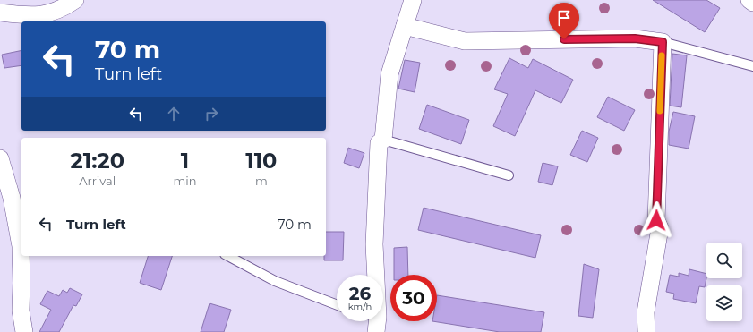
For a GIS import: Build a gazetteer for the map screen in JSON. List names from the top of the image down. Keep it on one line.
{"page":{"turn":["70 m","Turn left"],"eta":["21:20","Arrival","1","min","110","m"],"list":[{"name":"Turn left","value":"70 m"}],"speed":"26 km/h","limit":"30"}}
